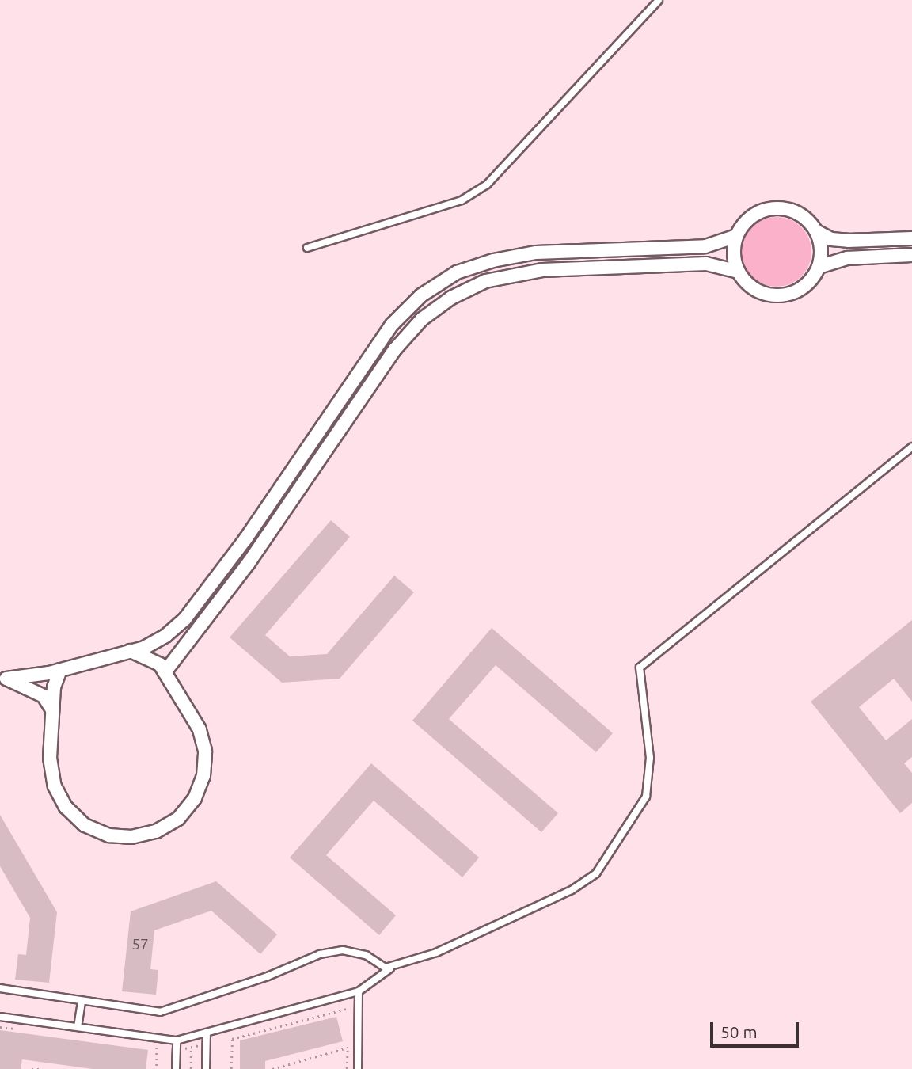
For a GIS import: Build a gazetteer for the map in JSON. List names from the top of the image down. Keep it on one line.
{"house_numbers":["57"],"scale_bar":"50 m"}
